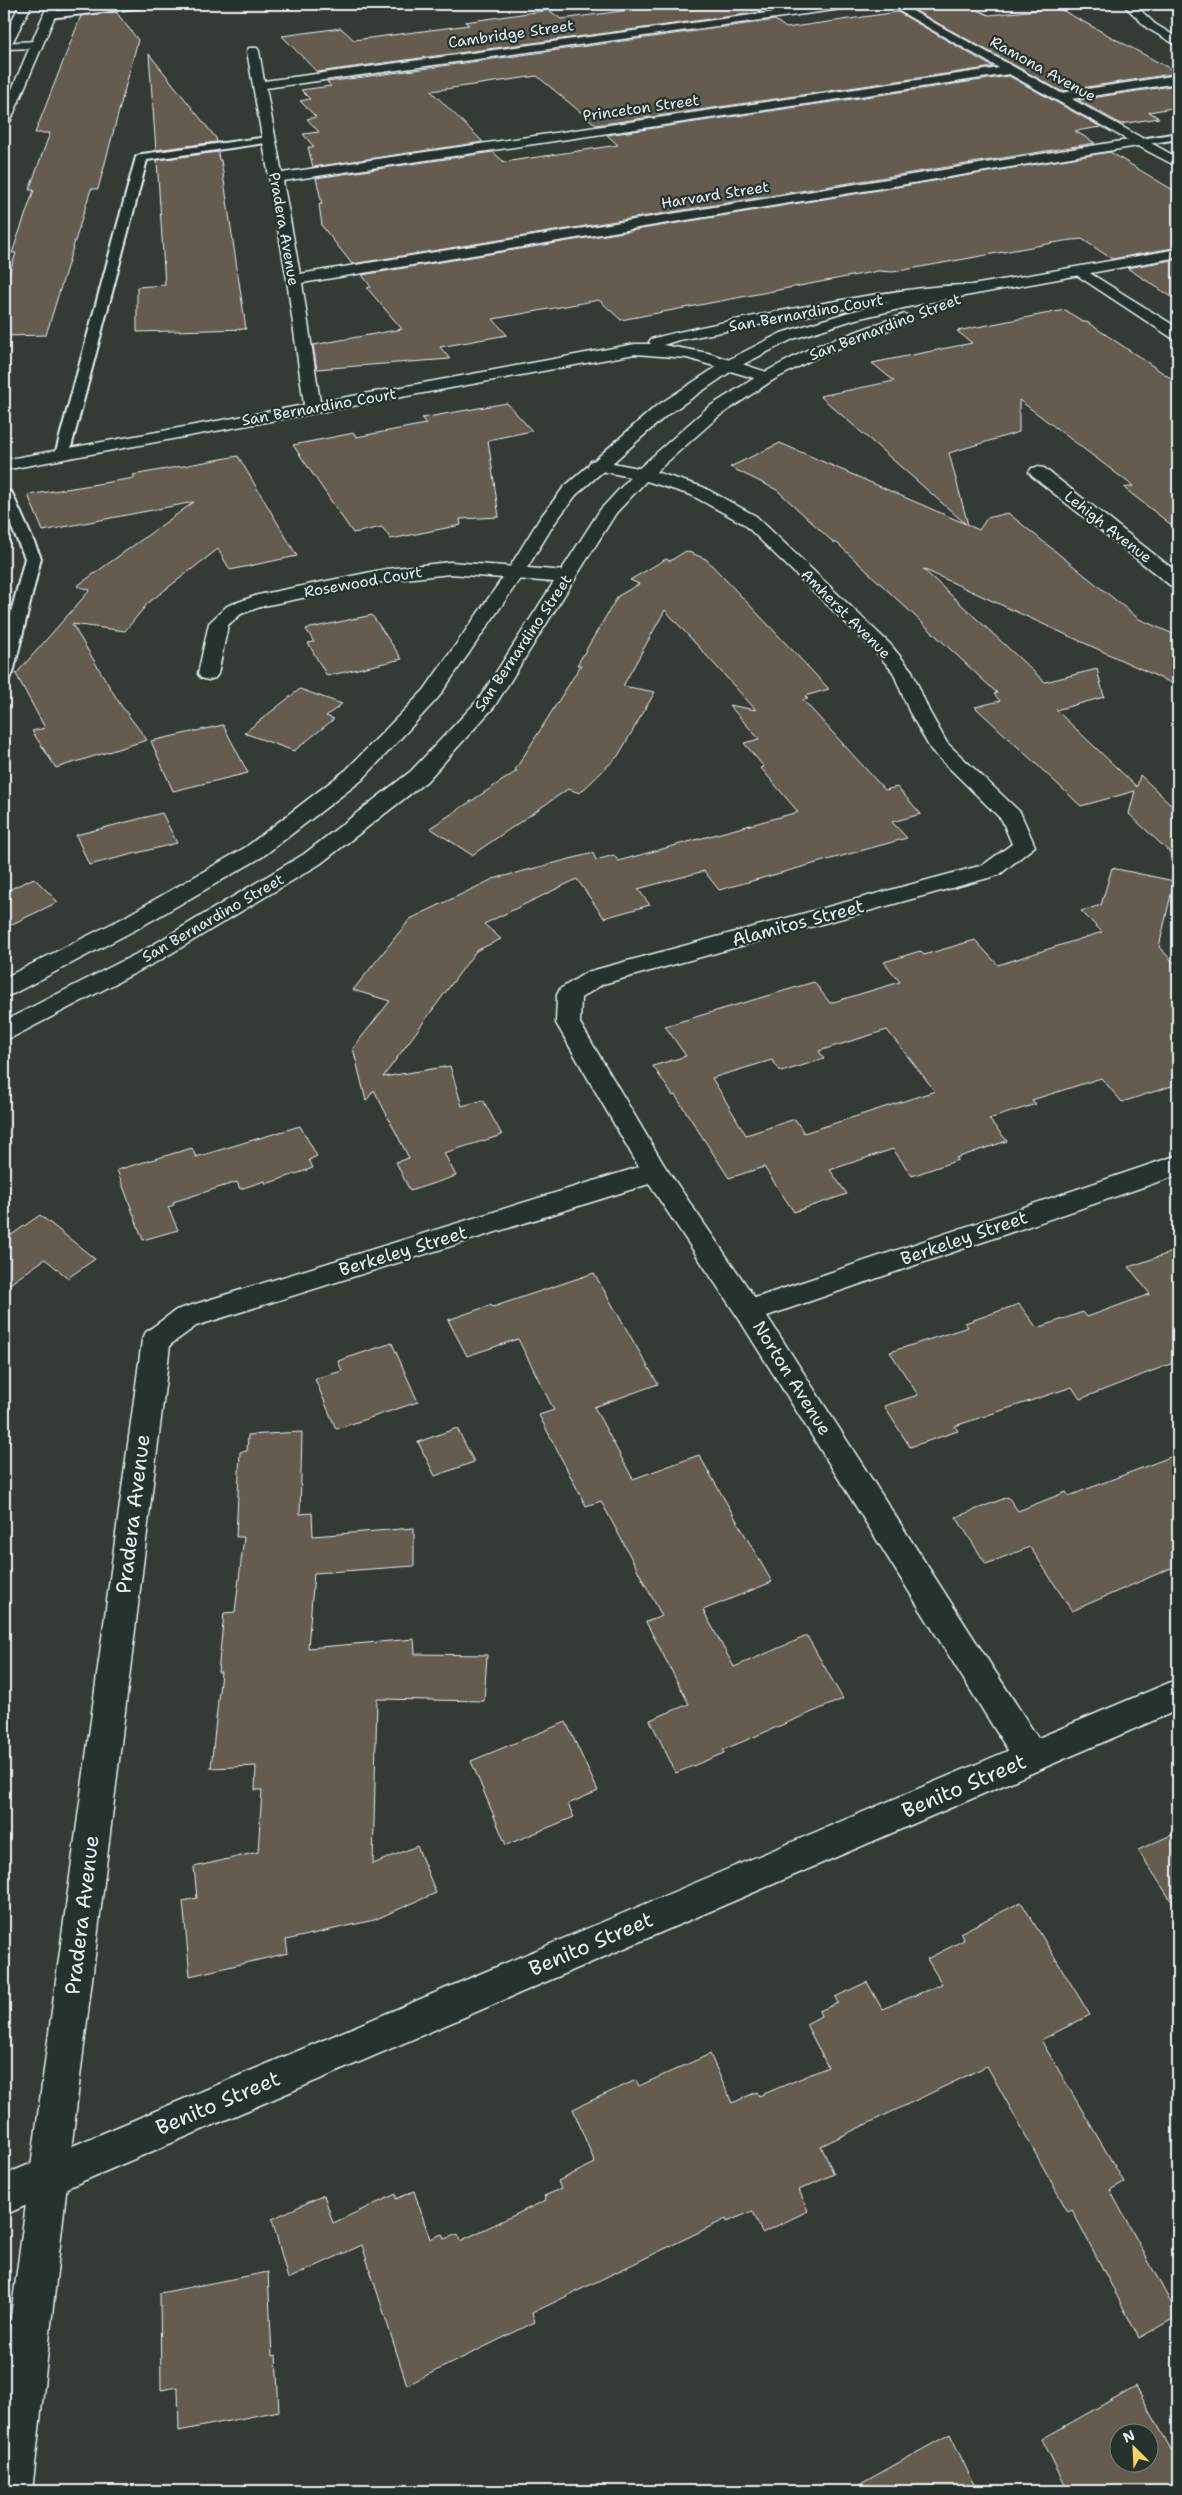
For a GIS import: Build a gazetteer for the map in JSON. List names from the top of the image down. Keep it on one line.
{"streets":{"street":["Cambridge Street","Ramona Avenue","Princeton Street","Harvard Street","Pradera Avenue","San Bernardino Court","San Bernardino Street","Lehigh Avenue","Rosewood Court","Amherst Avenue","Alamitos Street","Berkeley Street","Norton Avenue","Benito Street"]},"crossings":[["Cambridge Street","Pradera Avenue"],["Ramona Avenue","Princeton Street"],["Ramona Avenue","Harvard Street"],["Princeton Street","Pradera Avenue"],["Harvard Street","Pradera Avenue"],["Pradera Avenue","San Bernardino Court"],["Pradera Avenue","Berkeley Street"],["Pradera Avenue","Benito Street"],["San Bernardino Court","San Bernardino Street"],["San Bernardino Street","Rosewood Court"],["San Bernardino Street","Amherst Avenue"],["Amherst Avenue","Alamitos Street"],["Alamitos Street","Norton Avenue"],["Berkeley Street","Norton Avenue"],["Norton Avenue","Benito Street"]],"north":"top left"}
